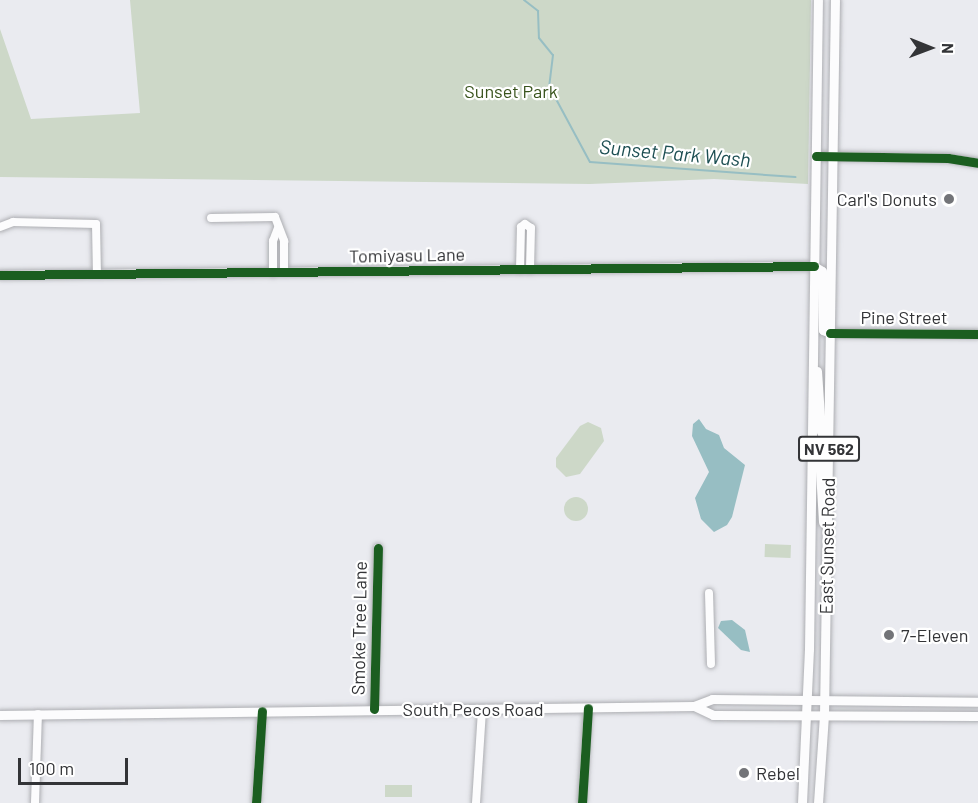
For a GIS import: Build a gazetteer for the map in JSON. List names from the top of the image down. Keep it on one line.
{"streets":{"main road":["NV 562","East Sunset Road","South Pecos Road"],"street":["Tomiyasu Lane","Pine Street","Smoke Tree Lane"]},"crossings":[["Tomiyasu Lane","East Sunset Road"],["Pine Street","East Sunset Road"],["East Sunset Road","South Pecos Road"],["Smoke Tree Lane","South Pecos Road"]],"water":["Sunset Park Wash"],"parks":["Sunset Park"],"places":["Carl's Donuts","7-Eleven","Rebel"],"scale_bar":"100 m","north":"right"}
